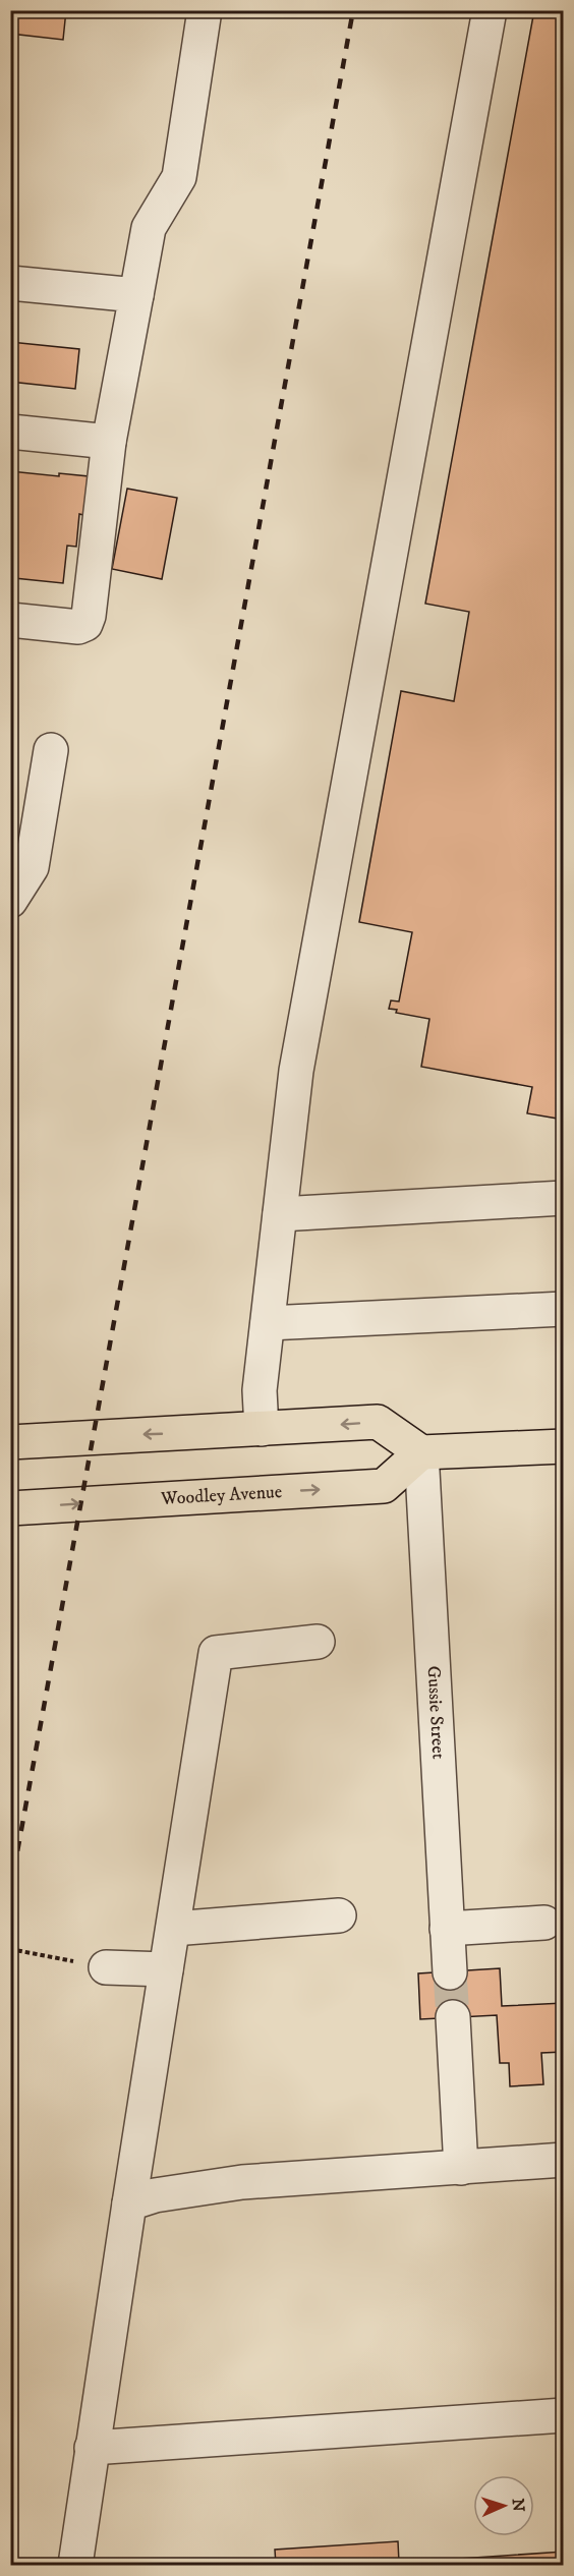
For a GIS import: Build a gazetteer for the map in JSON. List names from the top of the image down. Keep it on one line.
{"streets":{"main road":["Woodley Avenue"],"lane":["Gussie Street"]},"crossings":[["Woodley Avenue","Gussie Street"]],"north":"right"}
